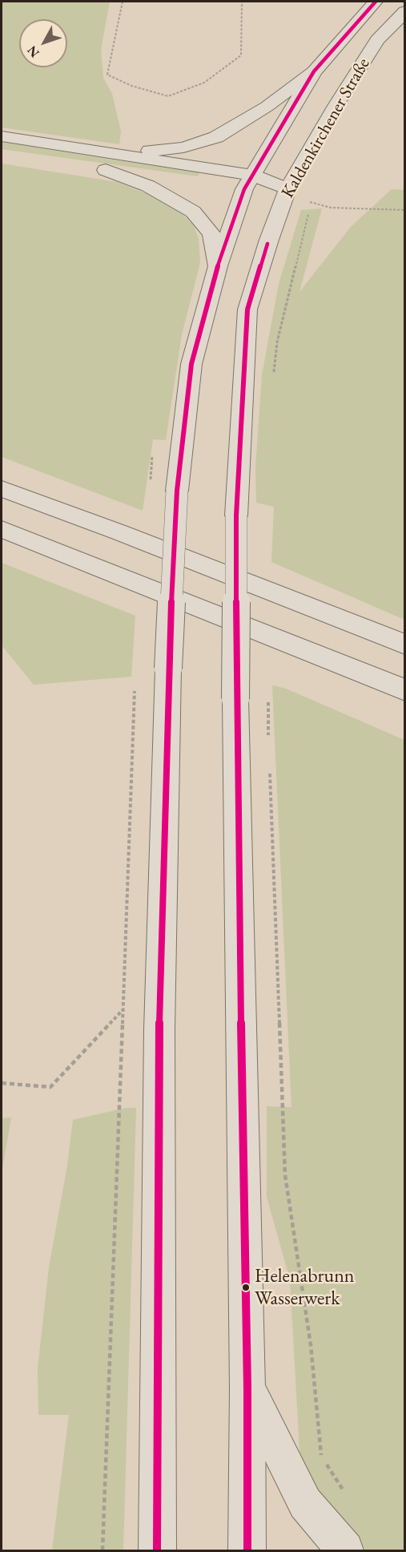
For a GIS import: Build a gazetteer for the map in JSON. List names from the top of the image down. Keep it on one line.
{"streets":{"main road":["Kaldenkirchener Straße"]},"places":["Helenabrunn Wasserwerk"],"north":"bottom left"}
